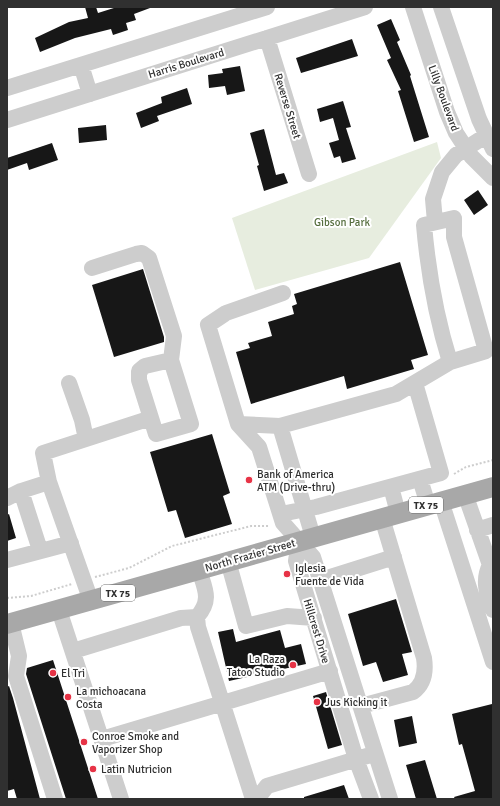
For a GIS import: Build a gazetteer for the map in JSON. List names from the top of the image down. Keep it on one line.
{"streets":{"main road":["TX 75","North Frazier Street"],"street":["Harris Boulevard","Lilly Boulevard","Reverse Street","Hillcrest Drive"]},"crossings":[["Harris Boulevard","Reverse Street"],["North Frazier Street","Hillcrest Drive"]],"parks":["Gibson Park"],"places":["Bank of America ATM (Drive-thru)","Iglesia Fuente de Vida","La Raza Tatoo Studio","El Tri","La michoacana Costa","Jus Kicking it","Conroe Smoke and Vaporizer Shop","Latin Nutricion"]}
